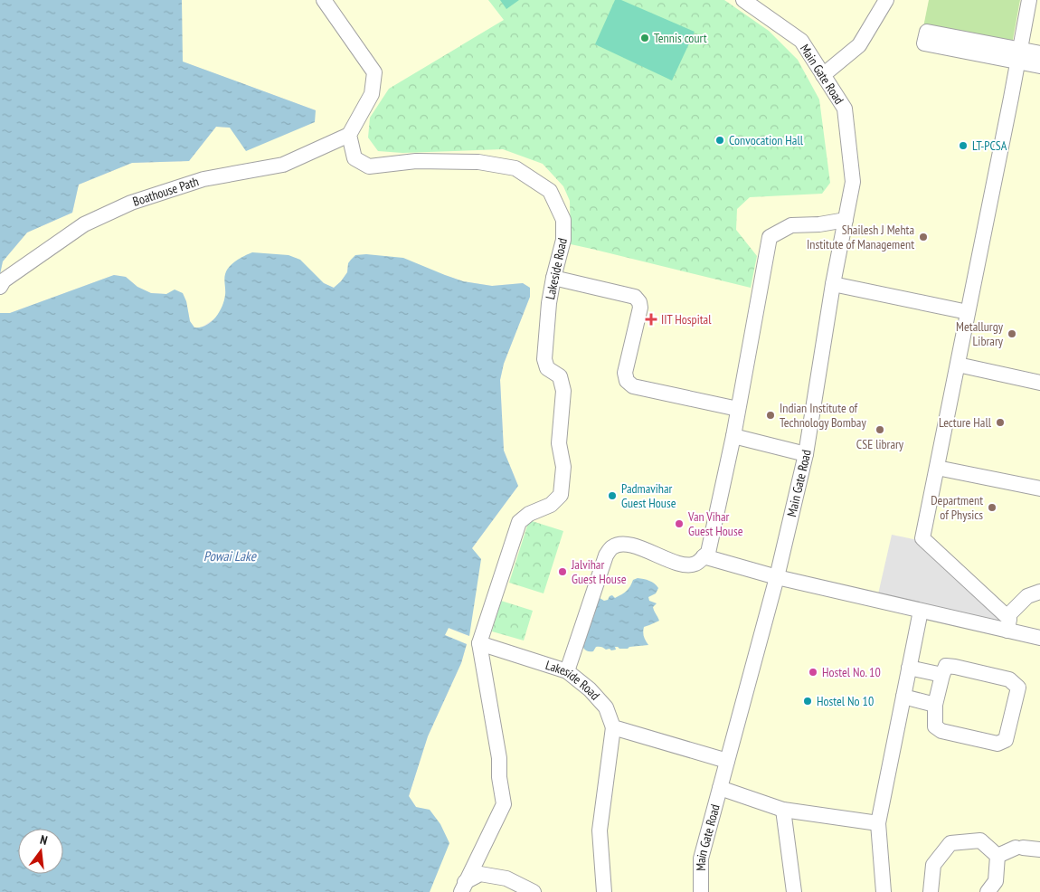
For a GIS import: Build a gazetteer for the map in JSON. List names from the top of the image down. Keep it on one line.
{"streets":{"street":["Main Gate Road","Boathouse Path","Lakeside Road"]},"crossings":[["Boathouse Path","Lakeside Road"]],"water":["Powai Lake"],"places":{"other":["Tennis court","Convocation Hall","LT-PCSA","Shailesh J Mehta Institute of Management","Metallurgy Library","Indian Institute of Technology Bombay","Lecture Hall","CSE library","Padmavihar Guest House","Department of Physics","Van Vihar Guest House","Jalvihar Guest House","Hostel No. 10","Hostel No 10"],"health":["IIT Hospital"]},"north":"top"}
